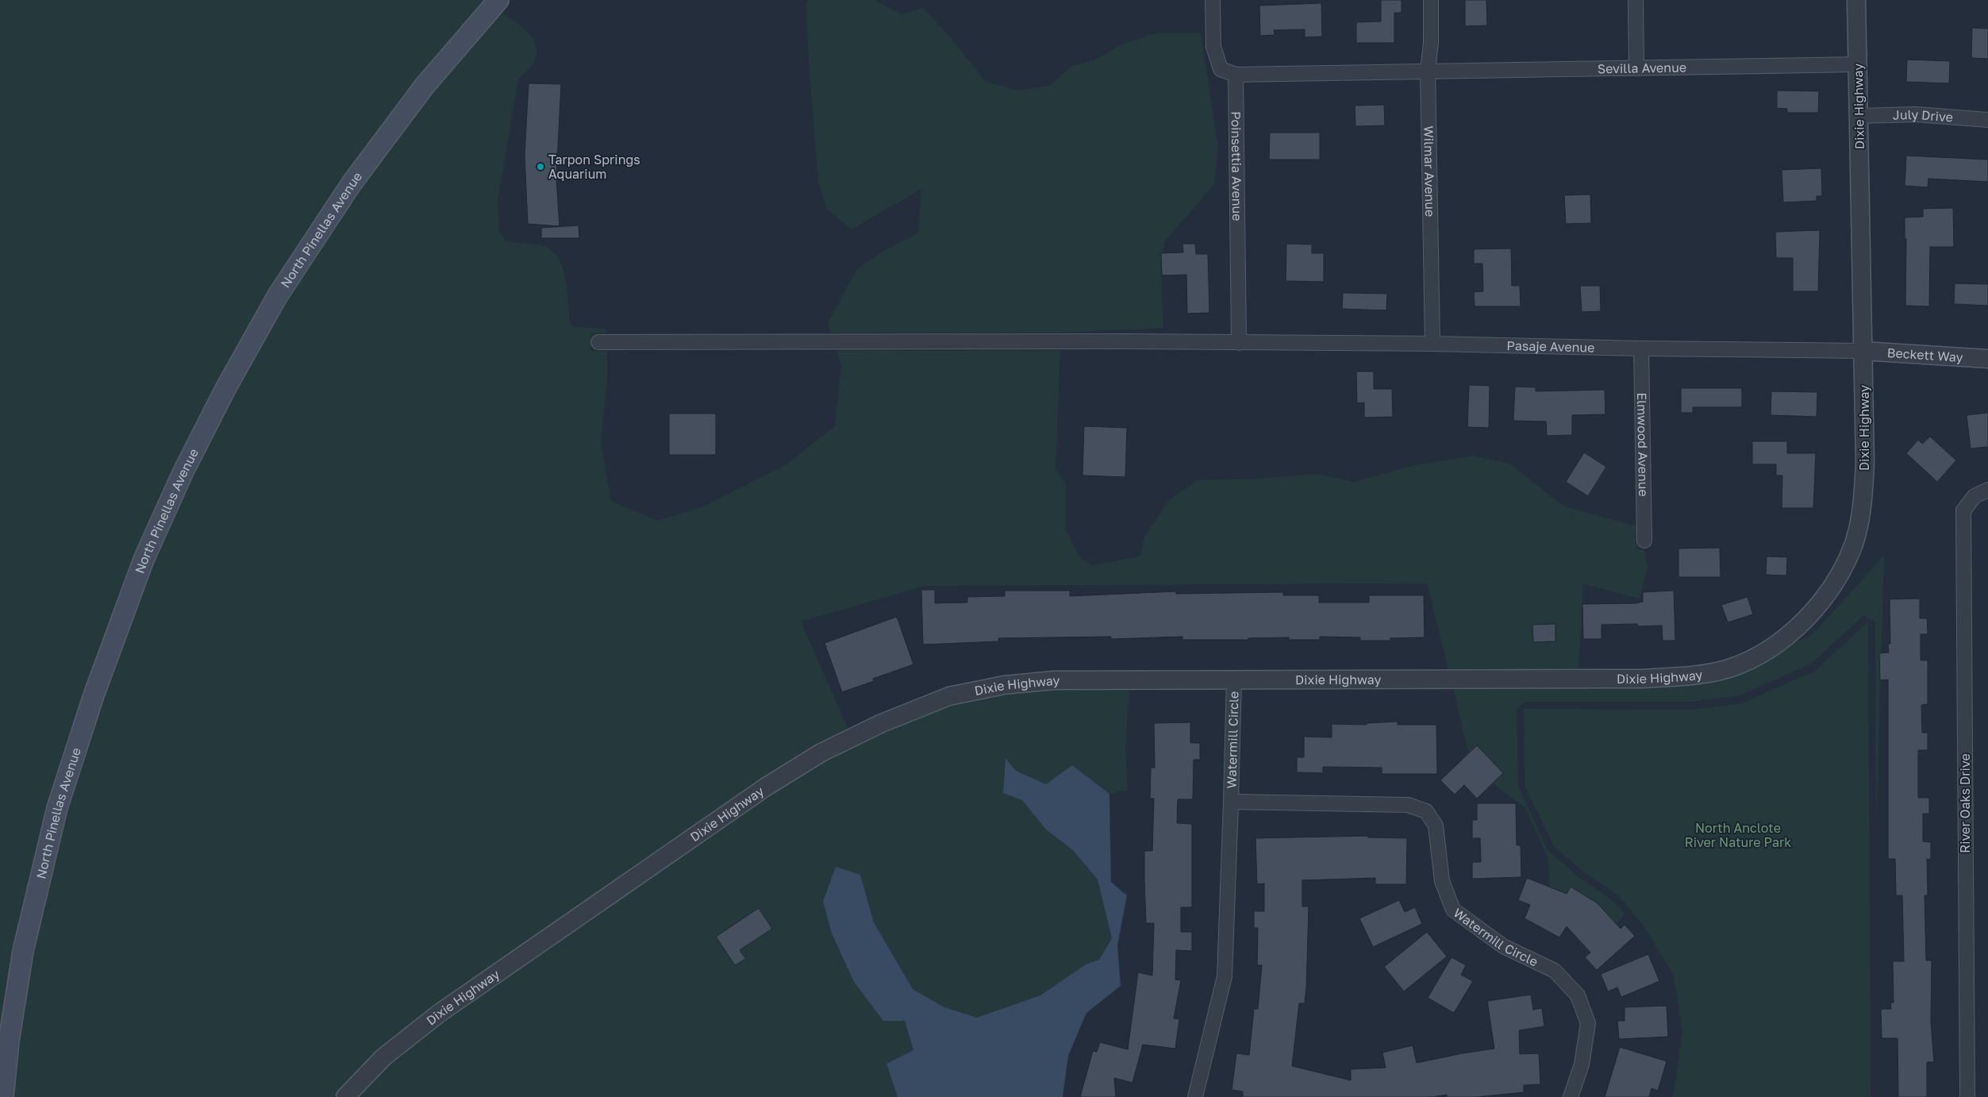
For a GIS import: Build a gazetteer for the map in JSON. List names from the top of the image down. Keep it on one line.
{"streets":{"main road":["North Pinellas Avenue"],"street":["Sevilla Avenue","Dixie Highway","July Drive","Poinsettia Avenue","Wilmar Avenue","Pasaje Avenue","Beckett Way","Elmwood Avenue","Watermill Circle","River Oaks Drive"]},"crossings":[["Sevilla Avenue","Dixie Highway"],["Sevilla Avenue","Wilmar Avenue"],["Dixie Highway","July Drive"],["Dixie Highway","Pasaje Avenue"],["Dixie Highway","Beckett Way"],["Dixie Highway","Watermill Circle"],["Poinsettia Avenue","Pasaje Avenue"],["Wilmar Avenue","Pasaje Avenue"],["Pasaje Avenue","Beckett Way"],["Pasaje Avenue","Elmwood Avenue"]],"parks":["North Anclote River Nature Park"],"places":["Tarpon Springs Aquarium"]}
